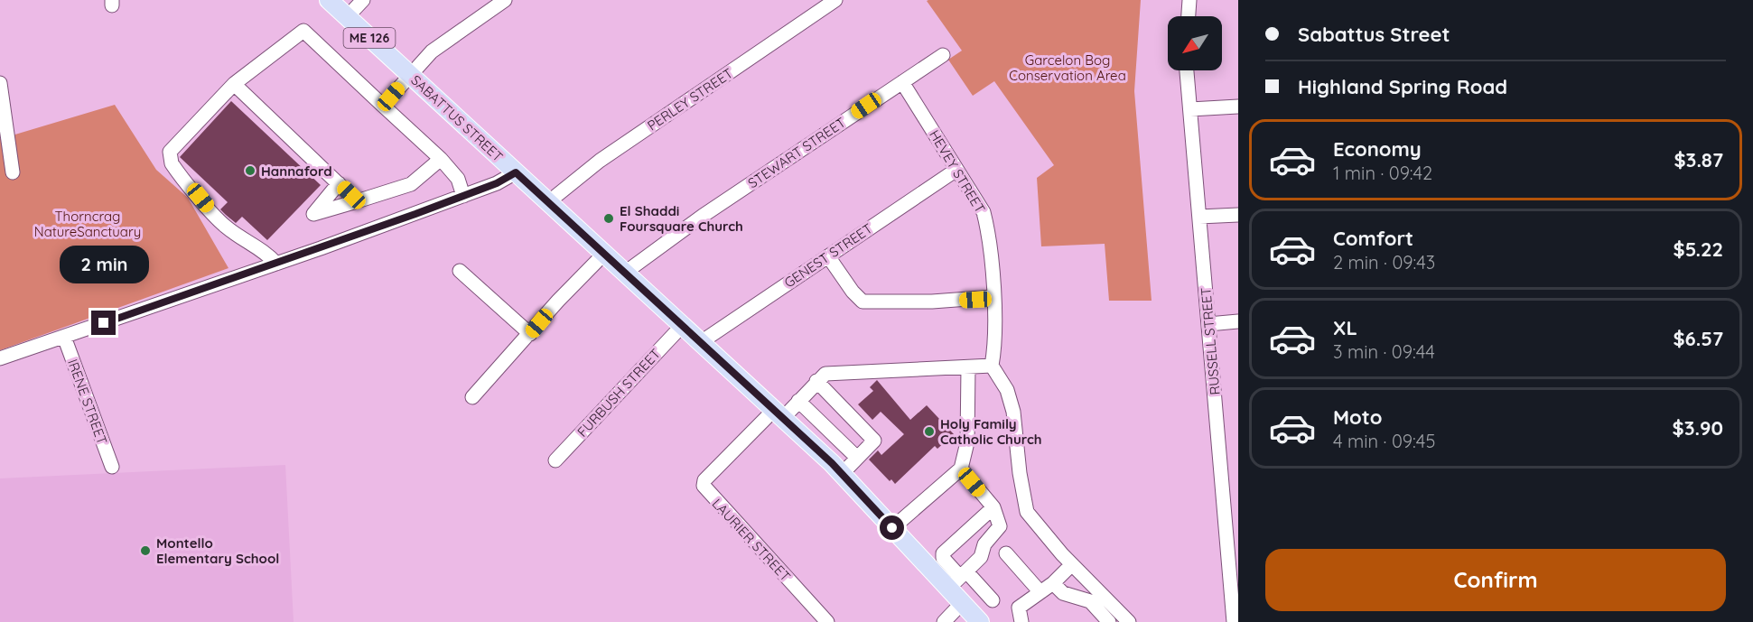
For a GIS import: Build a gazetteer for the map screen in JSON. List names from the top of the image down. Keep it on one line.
{"streets":{"main road":["ME 126","SABATTUS STREET"],"street":["PERLEY STREET","STEWART STREET","HEVEY STREET","GENEST STREET","RUSSELL STREET","FURBUSH STREET","IRENE STREET","LAURIER STREET"]},"crossings":[["PERLEY STREET","SABATTUS STREET"],["SABATTUS STREET","STEWART STREET"],["SABATTUS STREET","GENEST STREET"],["SABATTUS STREET","FURBUSH STREET"],["SABATTUS STREET","LAURIER STREET"],["STEWART STREET","HEVEY STREET"],["HEVEY STREET","GENEST STREET"]],"parks":["Garcelon Bog Conservation Area","Thorncrag NatureSanctuary"],"places":["Hannaford","El Shaddi Foursquare Church","Holy Family Catholic Church","Montello Elementary School"],"north":"bottom left","page":{"banner":["Sabattus Street","Highland Spring Road"],"list":[{"name":"Economy","note":"1 min · 09:42","value":"$3.87"},{"name":"Comfort","note":"2 min · 09:43","value":"$5.22"},{"name":"XL","note":"3 min · 09:44","value":"$6.57"},{"name":"Moto","note":"4 min · 09:45","value":"$3.90"}],"bubble":"2 min","buttons":"Confirm"}}
